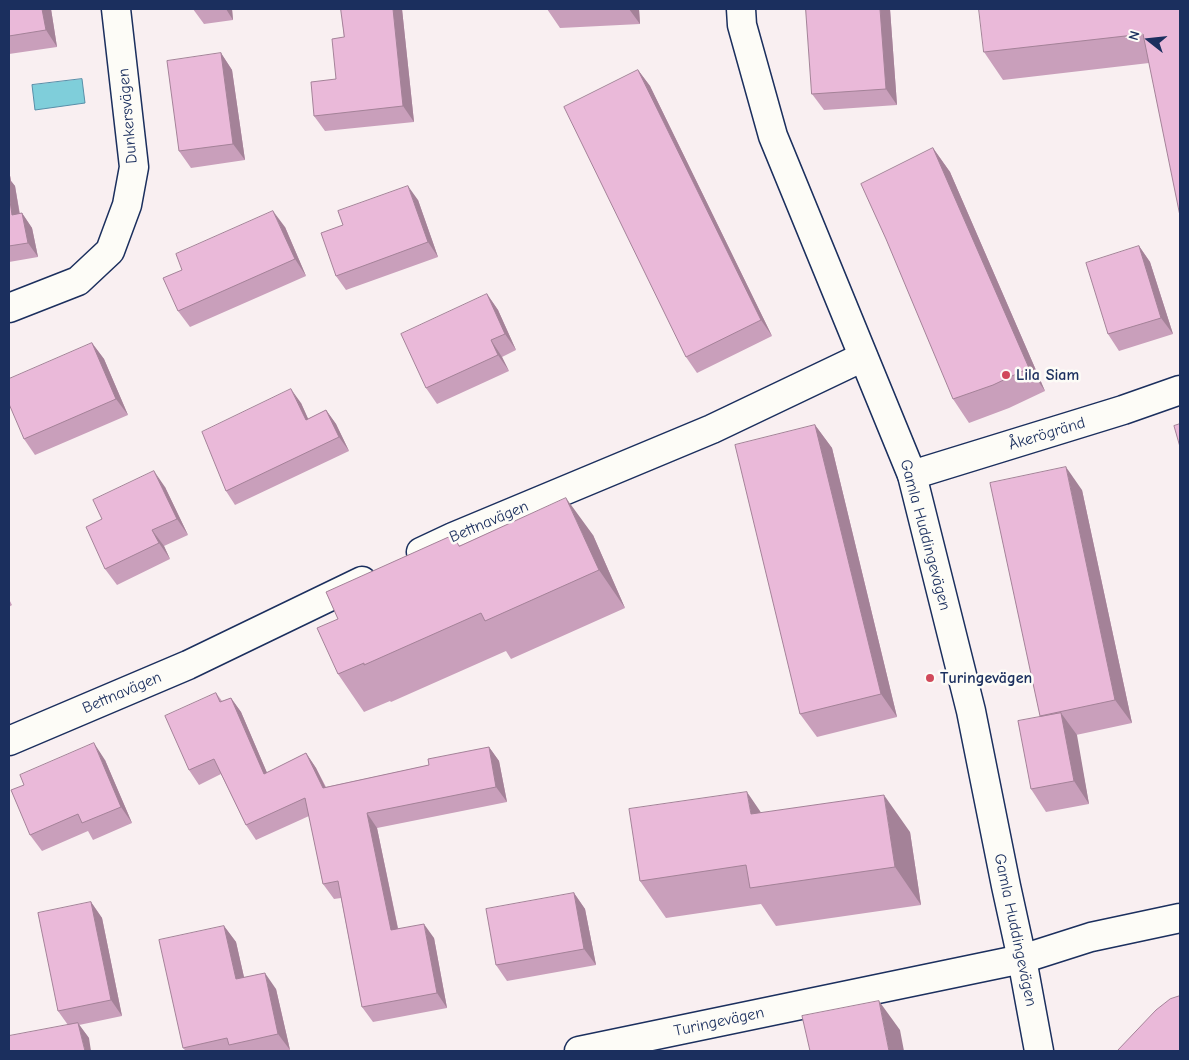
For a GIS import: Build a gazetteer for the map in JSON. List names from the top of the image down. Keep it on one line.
{"streets":{"street":["Dunkersvägen","Åkerögränd","Bettnavägen","Gamla Huddingevägen","Turingevägen"]},"crossings":[["Åkerögränd","Gamla Huddingevägen"],["Bettnavägen","Gamla Huddingevägen"],["Gamla Huddingevägen","Turingevägen"]],"places":["Lila Siam","Turingevägen"],"north":"left"}
